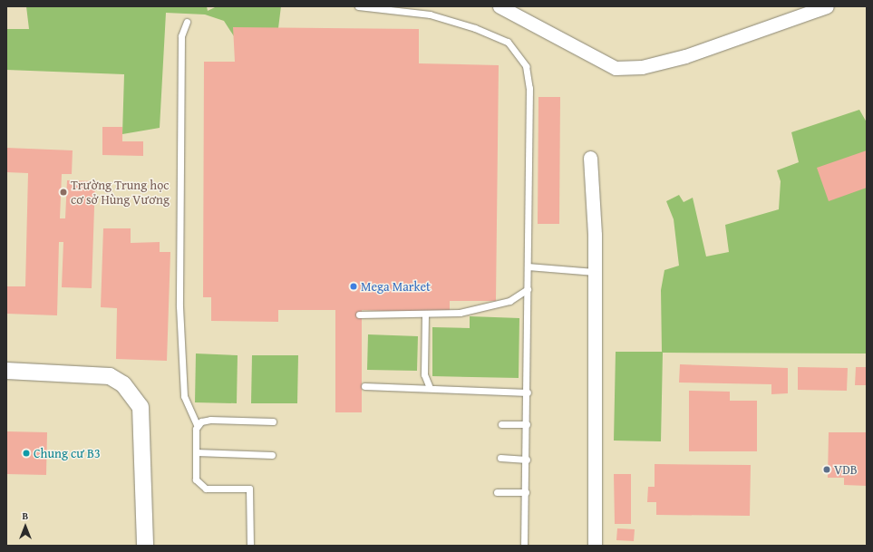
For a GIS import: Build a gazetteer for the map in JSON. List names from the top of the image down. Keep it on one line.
{"places":["Trường Trung học cơ sở Hùng Vương","Mega Market","Chung cư B3","VDB"],"north":"top"}
